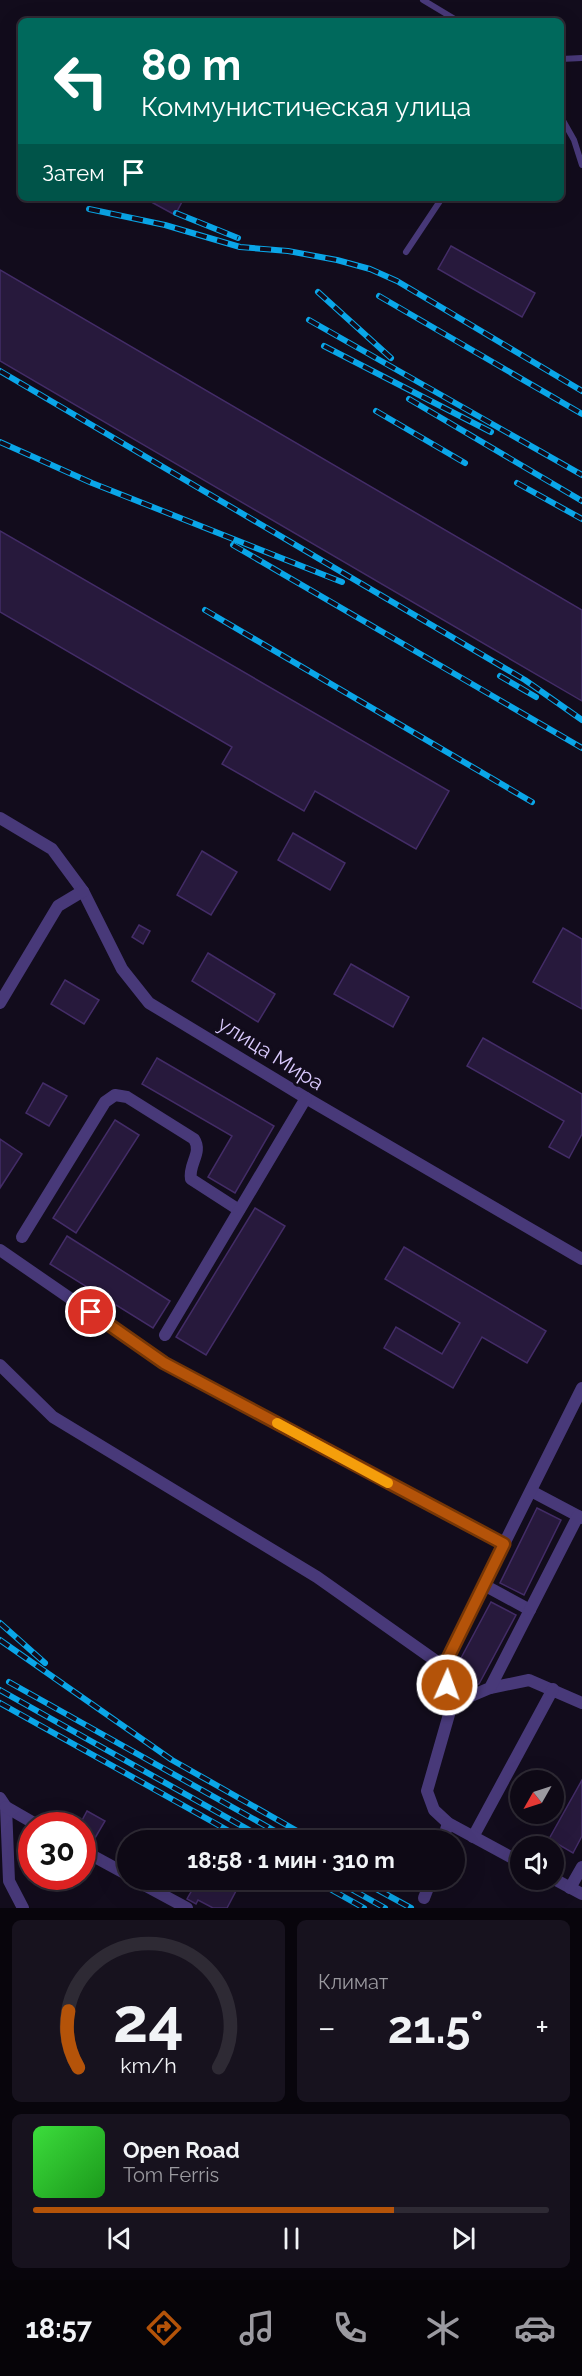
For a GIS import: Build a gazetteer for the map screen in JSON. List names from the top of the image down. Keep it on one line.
{"streets":{"street":["улица Мира"]},"north":"bottom left","page":{"turn":["80 m","Коммунистическая улица"],"then":"Затем","limit":"30","trip":"18:58 · 1 мин · 310 m","tile":"Климат","heat":["−","21.5°","+"],"song":["Open Road","Tom Ferris"],"tabs":"18:57","gauge":["24","km/h"]}}
